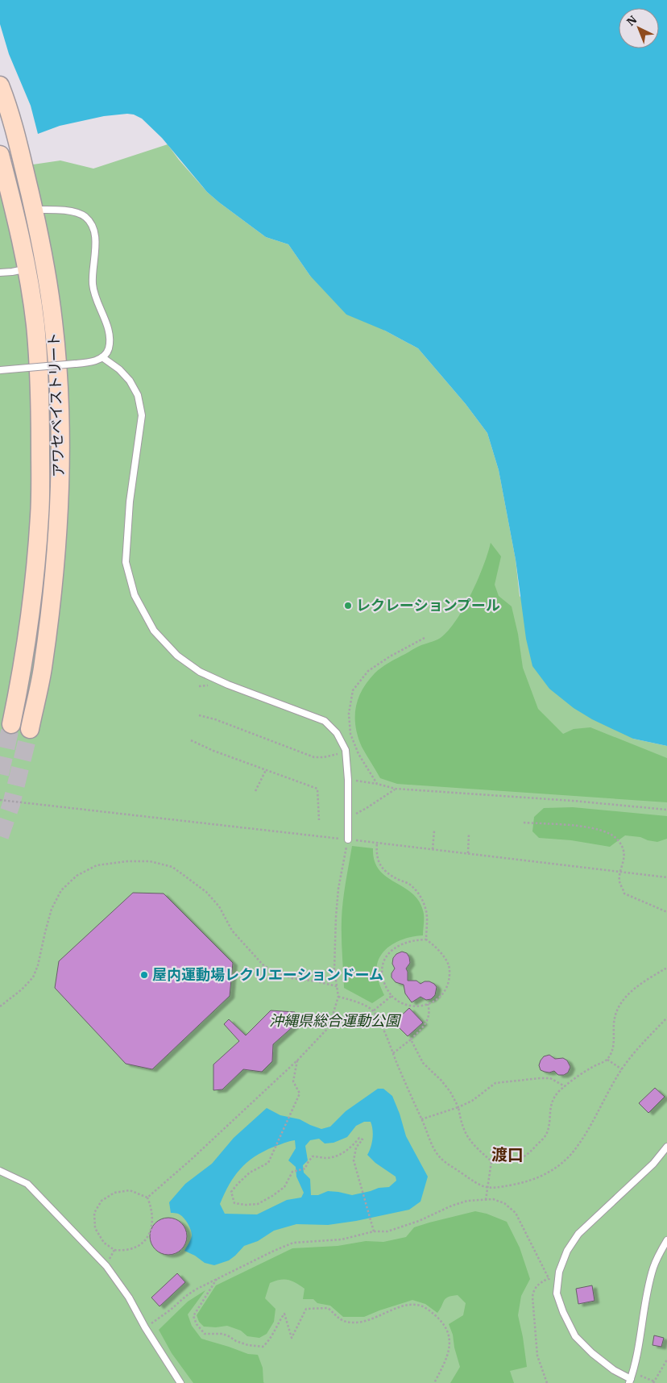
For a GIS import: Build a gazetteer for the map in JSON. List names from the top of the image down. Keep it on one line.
{"streets":{"main road":["アワセベイストリート"]},"districts":["渡口"],"parks":["沖縄県総合運動公園"],"places":["レクレーションプール","屋内運動場レクリエーションドーム"],"north":"top left"}
